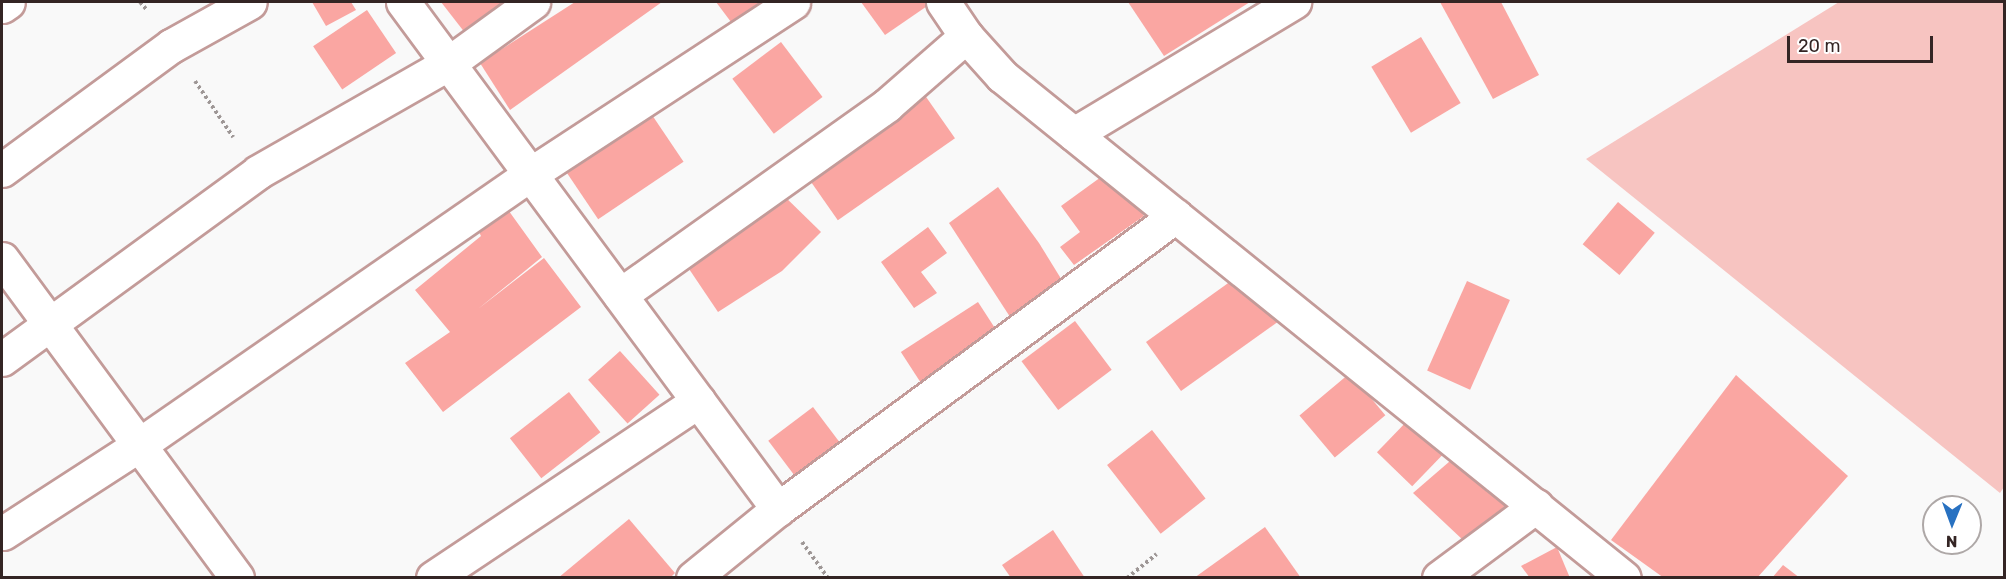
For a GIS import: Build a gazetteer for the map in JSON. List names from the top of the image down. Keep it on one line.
{"scale_bar":"20 m","north":"bottom"}
